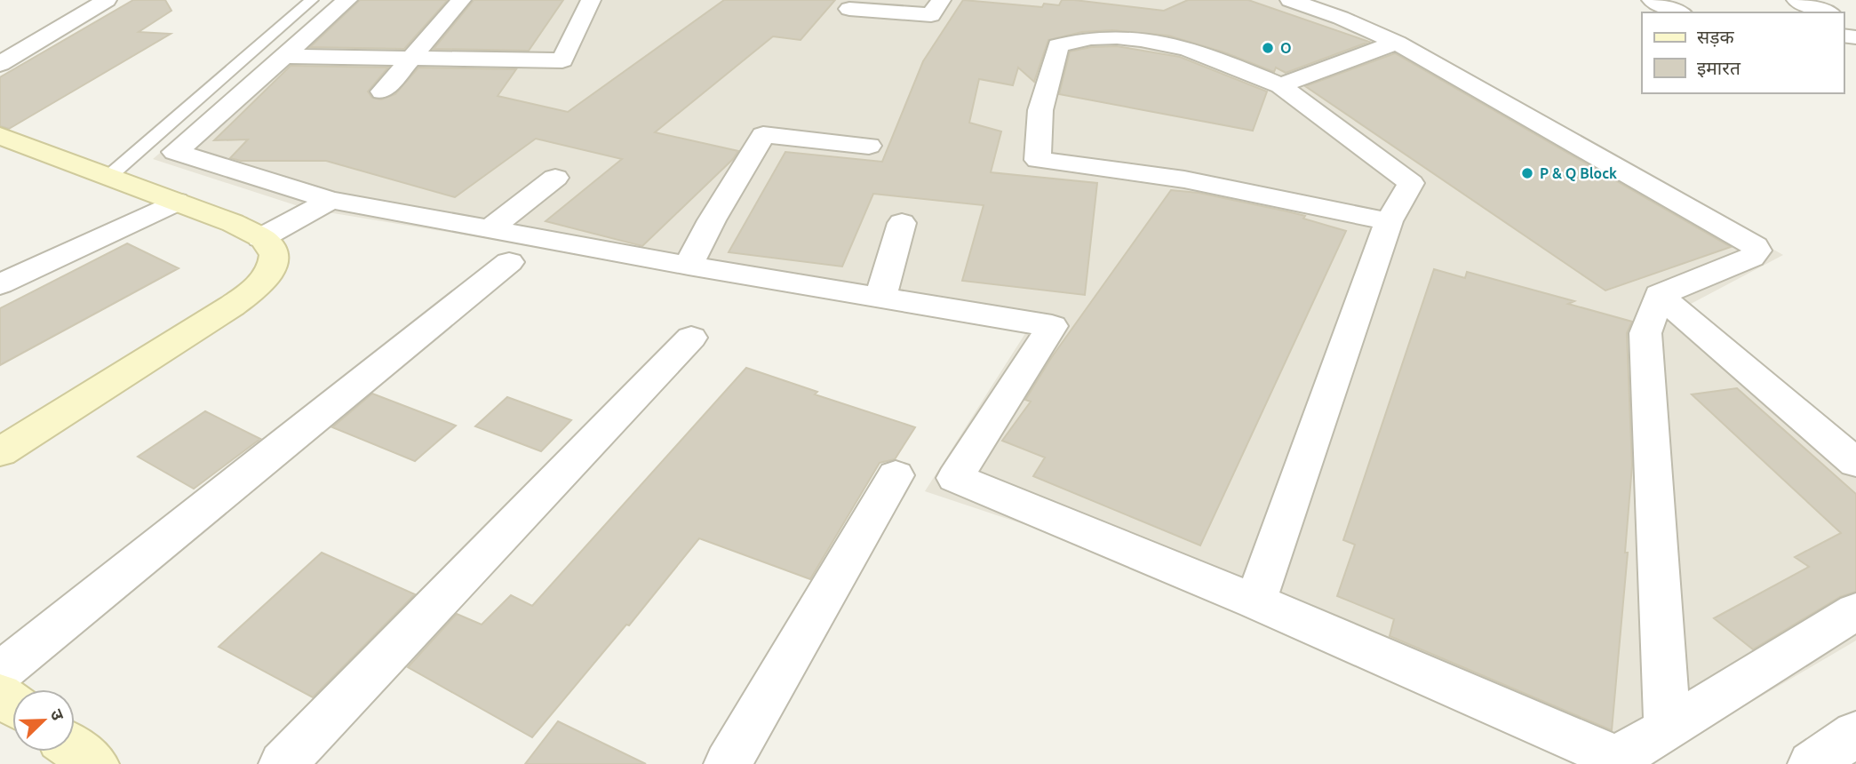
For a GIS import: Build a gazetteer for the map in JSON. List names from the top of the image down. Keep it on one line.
{"places":["O","P & Q Block"],"legend":["सड़क","इमारत"],"north":"top right"}
